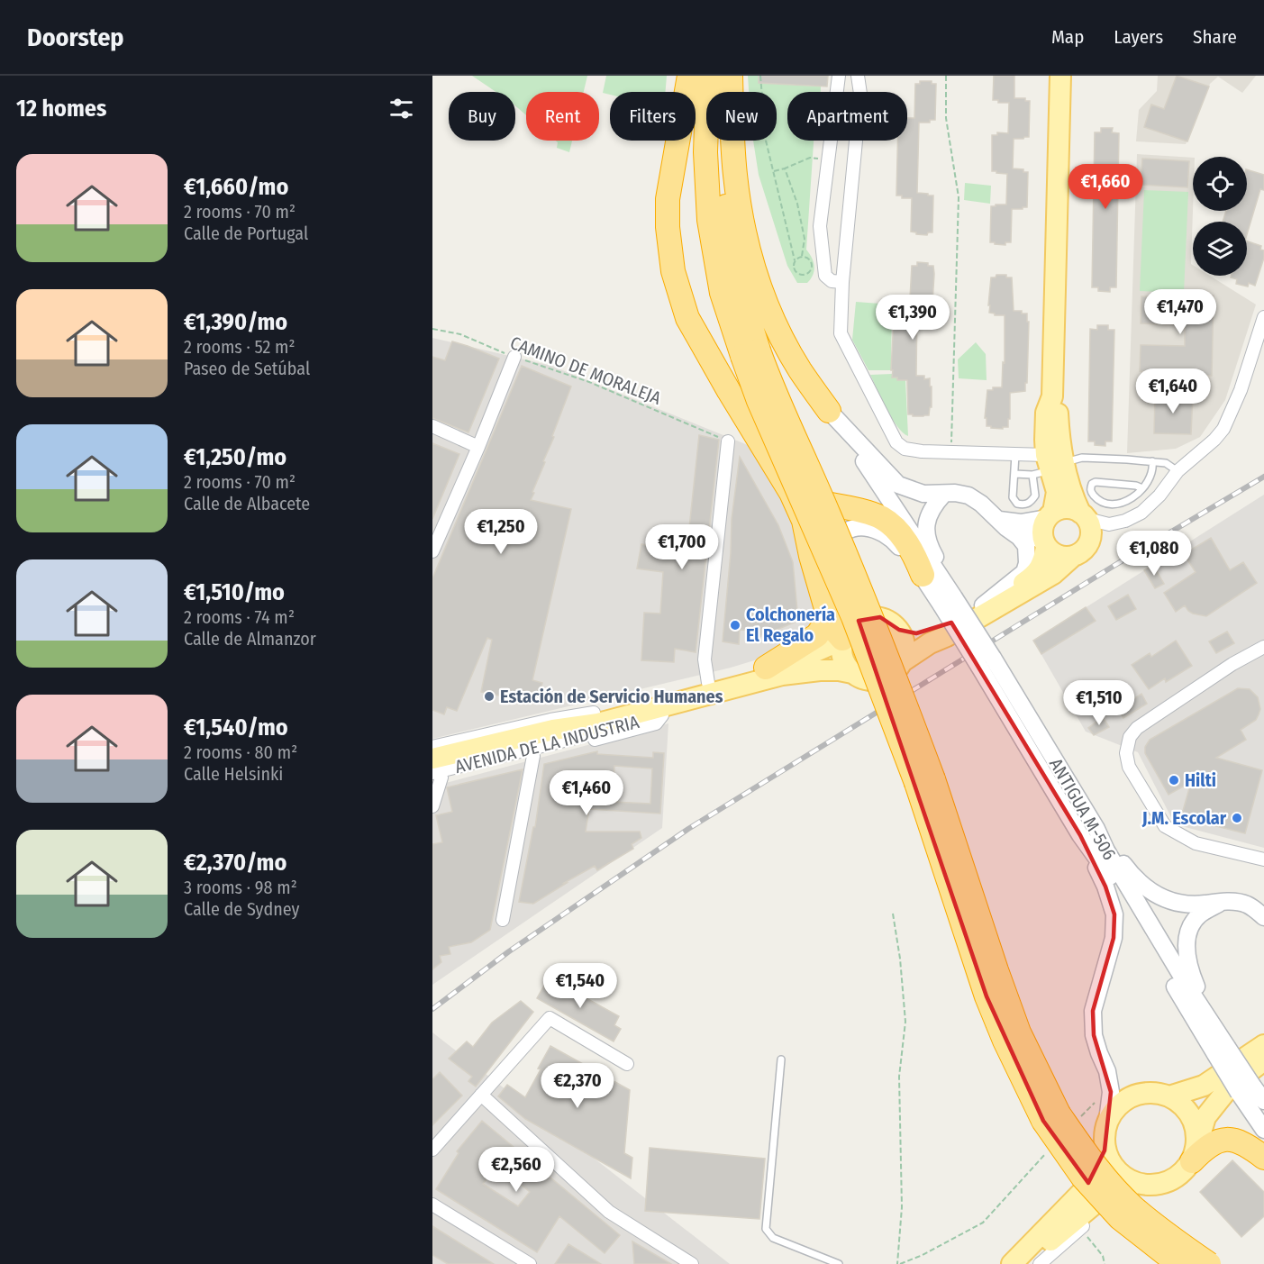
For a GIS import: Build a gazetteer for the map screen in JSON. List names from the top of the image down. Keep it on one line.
{"streets":{"main road":["AVENIDA DE LA INDUSTRIA"],"street":["ANTIGUA M-506"],"path":["CAMINO DE MORALEJA"]},"places":["Colchonería El Regalo","Estación de Servicio Humanes","Hilti","J.M. Escolar"],"page":{"header":"Doorstep","nav":["Map","Layers","Share"],"heading":"12 homes","chip":["Buy","Rent","Filters","New","Apartment"],"list":[{"name":"€1,660/mo","note":"2 rooms · 70 m² · Calle de Portugal"},{"name":"€1,390/mo","note":"2 rooms · 52 m² · Paseo de Setúbal"},{"name":"€1,250/mo","note":"2 rooms · 70 m² · Calle de Albacete"},{"name":"€1,510/mo","note":"2 rooms · 74 m² · Calle de Almanzor"},{"name":"€1,540/mo","note":"2 rooms · 80 m² · Calle Helsinki"},{"name":"€2,370/mo","note":"3 rooms · 98 m² · Calle de Sydney"}],"price":["€1,660","€1,470","€1,390","€1,640","€1,250","€1,700","€1,080","€1,510","€1,460","€1,540","€2,370","€2,560"]}}
